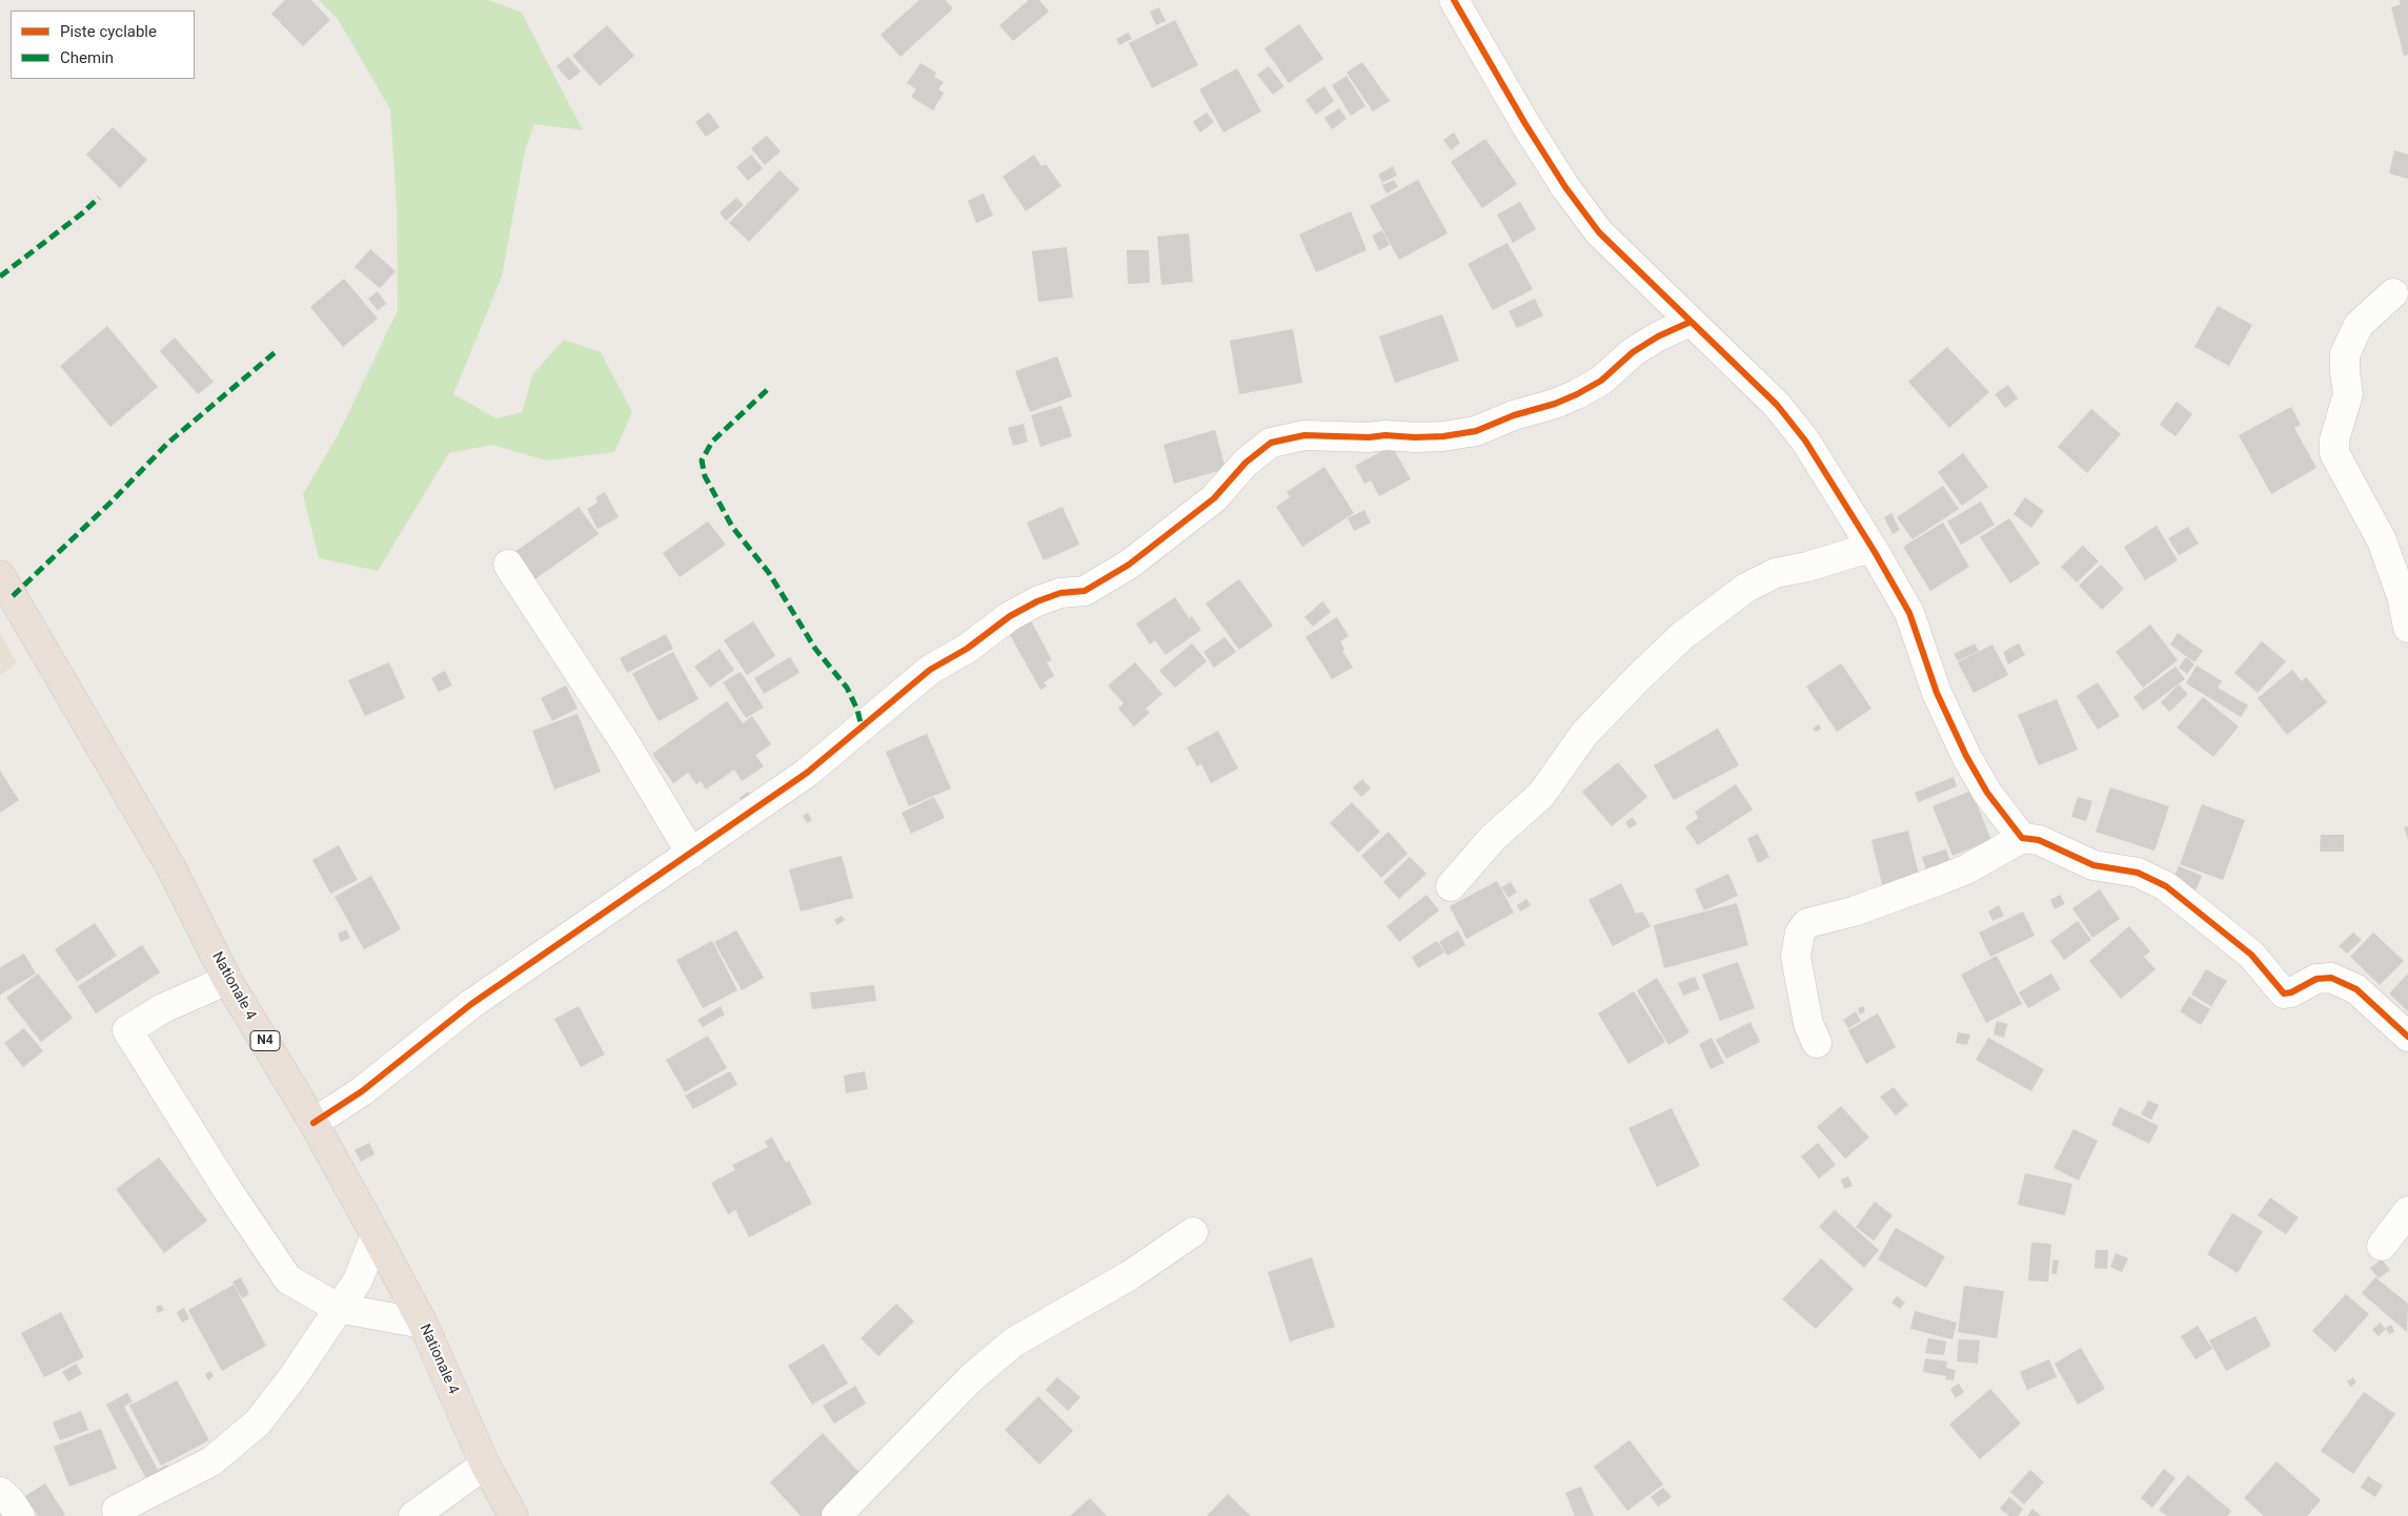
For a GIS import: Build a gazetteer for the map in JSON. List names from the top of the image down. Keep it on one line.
{"streets":{"highway":["Nationale 4","N4"]},"legend":["Piste cyclable","Chemin"]}
